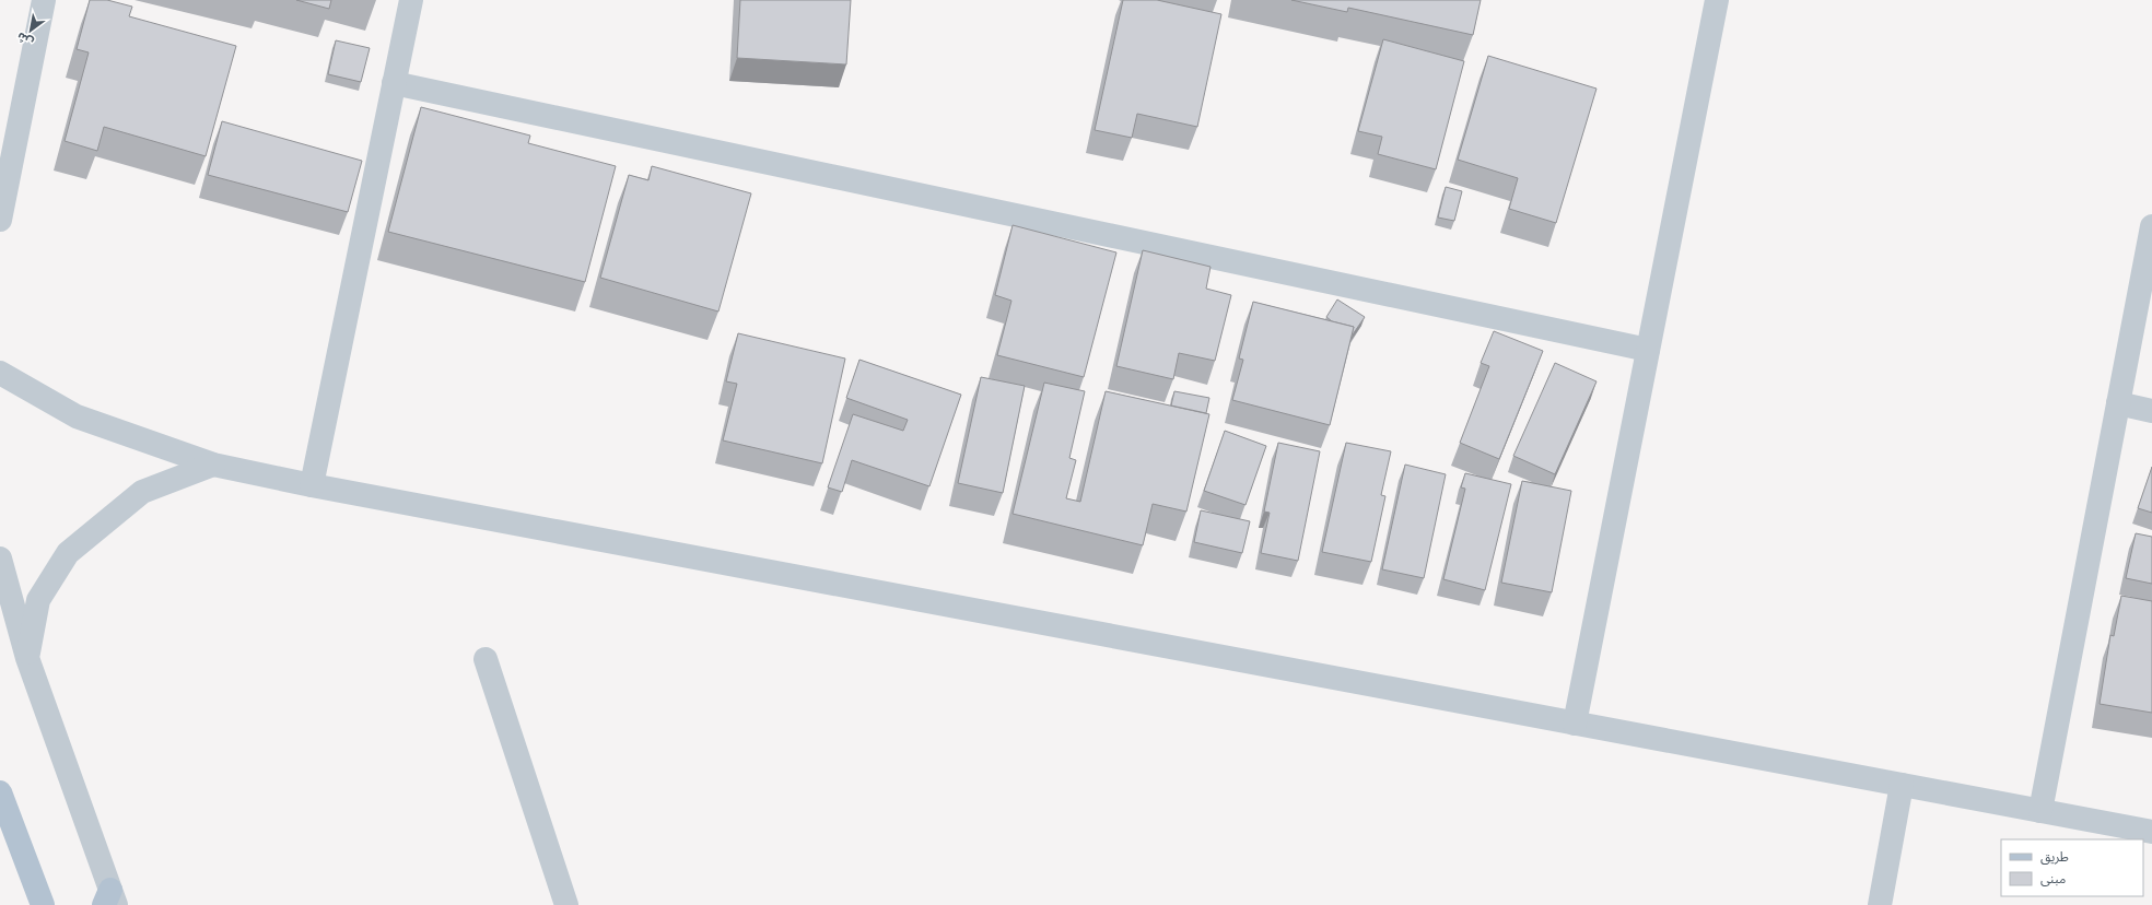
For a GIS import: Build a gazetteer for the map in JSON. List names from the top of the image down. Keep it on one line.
{"legend":["طريق","مبنى"],"north":"bottom left"}
